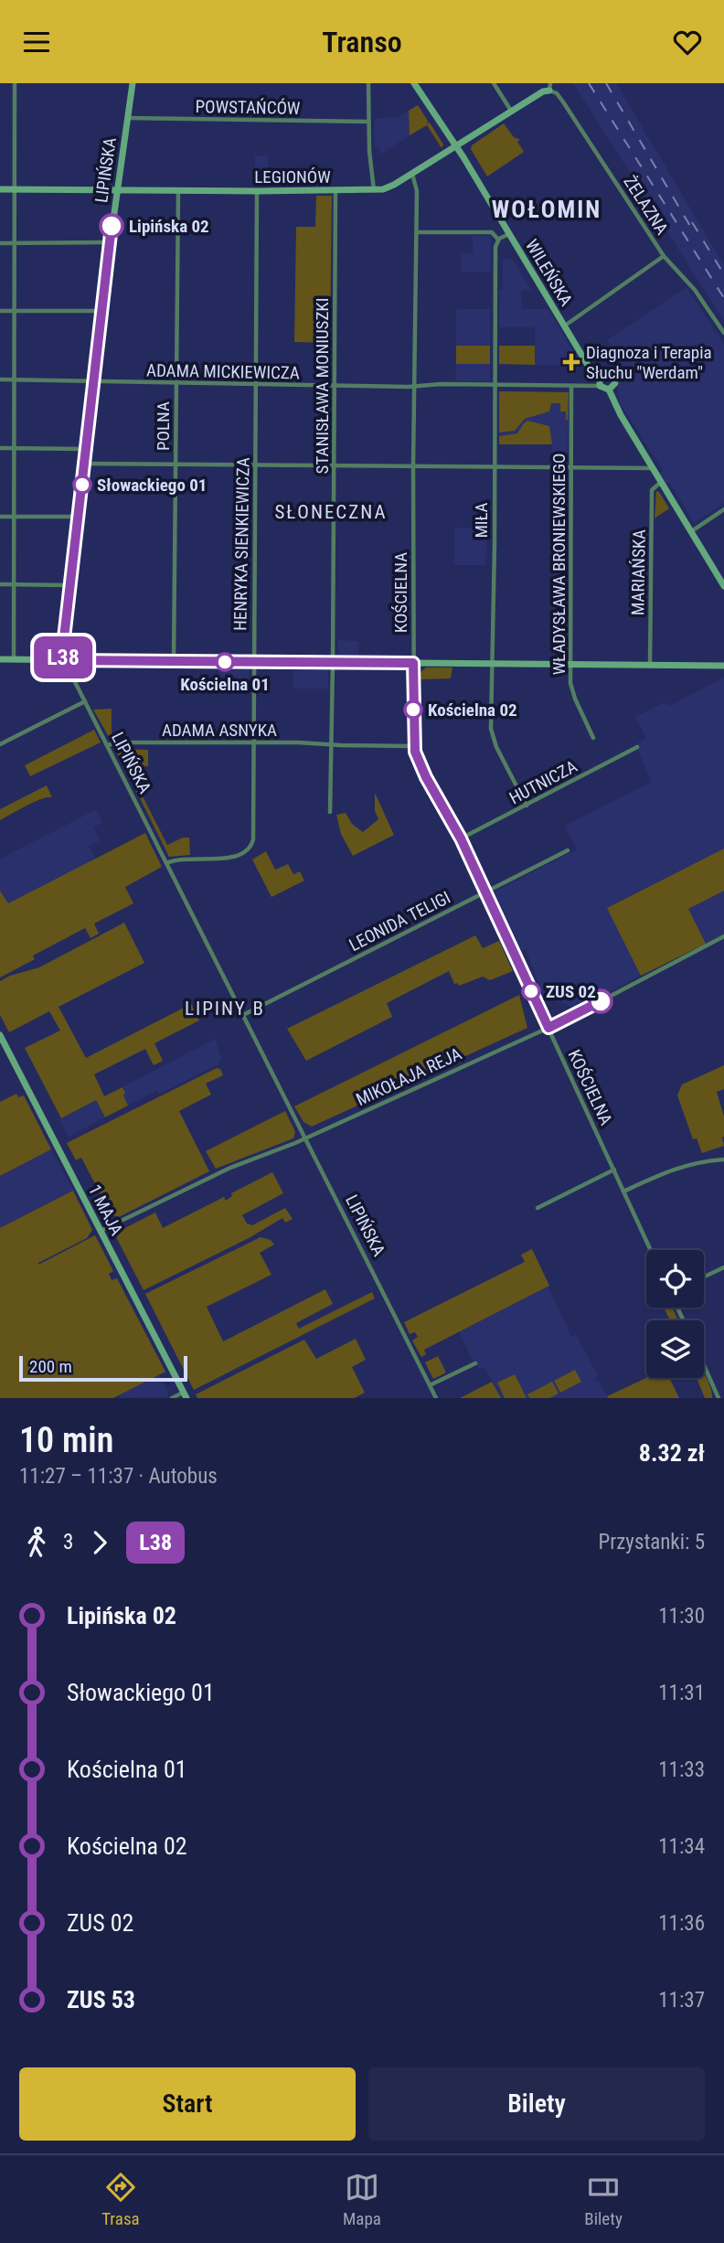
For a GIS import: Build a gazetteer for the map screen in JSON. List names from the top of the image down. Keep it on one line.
{"streets":{"street":["POWSTAŃCÓW","LIPIŃSKA","LEGIONÓW","ŻELAZNA","WILEŃSKA","ADAMA MICKIEWICZA","STANISŁAWA MONIUSZKI","POLNA","MIŁA","HENRYKA SIENKIEWICZA","WŁADYSŁAWA BRONIEWSKIEGO","MARIAŃSKA","KOŚCIELNA","ADAMA ASNYKA","HUTNICZA","LEONIDA TELIGI","MIKOŁAJA REJA","1 MAJA"]},"crossings":[["POWSTAŃCÓW","LIPIŃSKA"],["LIPIŃSKA","LEGIONÓW"],["LIPIŃSKA","ADAMA MICKIEWICZA"],["LIPIŃSKA","HENRYKA SIENKIEWICZA"],["LIPIŃSKA","ADAMA ASNYKA"],["LIPIŃSKA","LEONIDA TELIGI"],["LIPIŃSKA","MIKOŁAJA REJA"],["LEGIONÓW","ŻELAZNA"],["LEGIONÓW","WILEŃSKA"],["LEGIONÓW","STANISŁAWA MONIUSZKI"],["LEGIONÓW","POLNA"],["LEGIONÓW","HENRYKA SIENKIEWICZA"],["LEGIONÓW","KOŚCIELNA"],["WILEŃSKA","ADAMA MICKIEWICZA"],["ADAMA MICKIEWICZA","STANISŁAWA MONIUSZKI"],["ADAMA MICKIEWICZA","POLNA"],["ADAMA MICKIEWICZA","MIŁA"],["ADAMA MICKIEWICZA","HENRYKA SIENKIEWICZA"],["ADAMA MICKIEWICZA","WŁADYSŁAWA BRONIEWSKIEGO"],["ADAMA MICKIEWICZA","KOŚCIELNA"],["STANISŁAWA MONIUSZKI","ADAMA ASNYKA"],["MIŁA","HUTNICZA"],["HENRYKA SIENKIEWICZA","ADAMA ASNYKA"],["KOŚCIELNA","ADAMA ASNYKA"],["KOŚCIELNA","HUTNICZA"],["KOŚCIELNA","LEONIDA TELIGI"],["KOŚCIELNA","MIKOŁAJA REJA"],["MIKOŁAJA REJA","1 MAJA"]],"districts":["WOŁOMIN","SŁONECZNA","LIPINY B"],"places":{"other":["Lipińska 02","Słowackiego 01","Kościelna 01","Kościelna 02","ZUS 02"],"health":["Diagnoza i Terapia Słuchu \"Werdam\""]},"lines":["bus line L38"],"scale_bar":"200 m","page":{"header":"Transo","on_map":"L38","scale":"200 m","heading":["10 min","11:27 – 11:37 · Autobus","8.32 zł"],"legs":["3","L38","Przystanki: 5"],"list":[{"name":"Lipińska 02","value":"11:30"},{"name":"Słowackiego 01","value":"11:31"},{"name":"Kościelna 01","value":"11:33"},{"name":"Kościelna 02","value":"11:34"},{"name":"ZUS 02","value":"11:36"},{"name":"ZUS 53","value":"11:37"}],"buttons":["Start","Bilety"],"tabs":["Trasa","Mapa","Bilety"]}}
